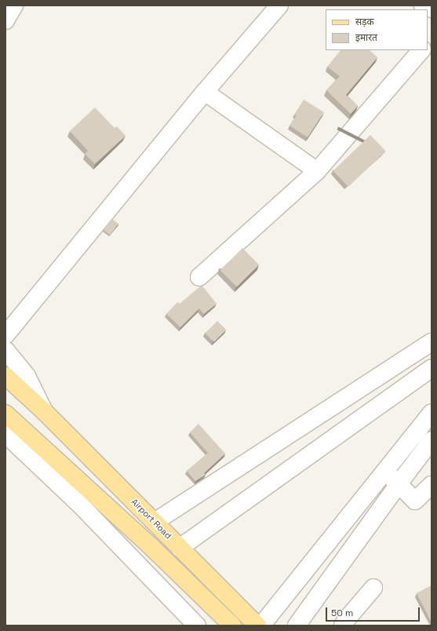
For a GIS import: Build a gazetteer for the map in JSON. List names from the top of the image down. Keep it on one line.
{"streets":{"main road":["Airport Road"]},"legend":["सड़क","इमारत"],"scale_bar":"50 m"}
